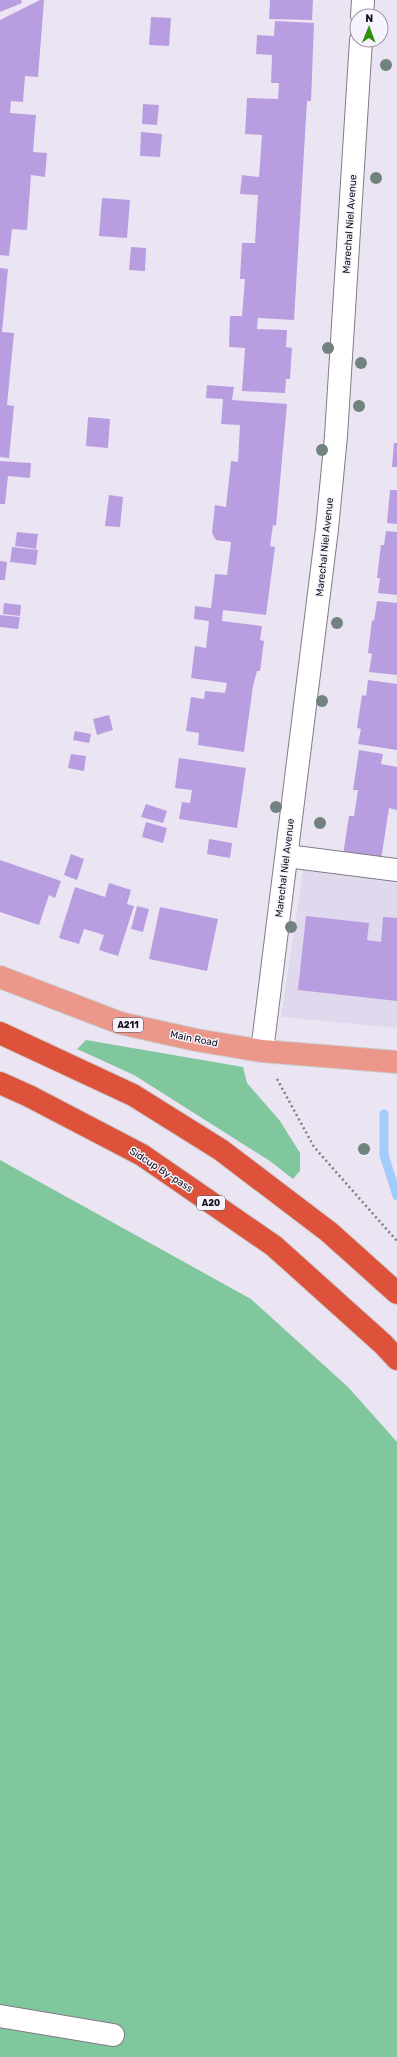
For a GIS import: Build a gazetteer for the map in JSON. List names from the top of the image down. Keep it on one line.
{"streets":{"highway":["Sidcup By-pass","A20"],"main road":["A211","Main Road"],"street":["Marechal Niel Avenue"]},"crossings":[["Marechal Niel Avenue","Main Road"]],"north":"top"}
